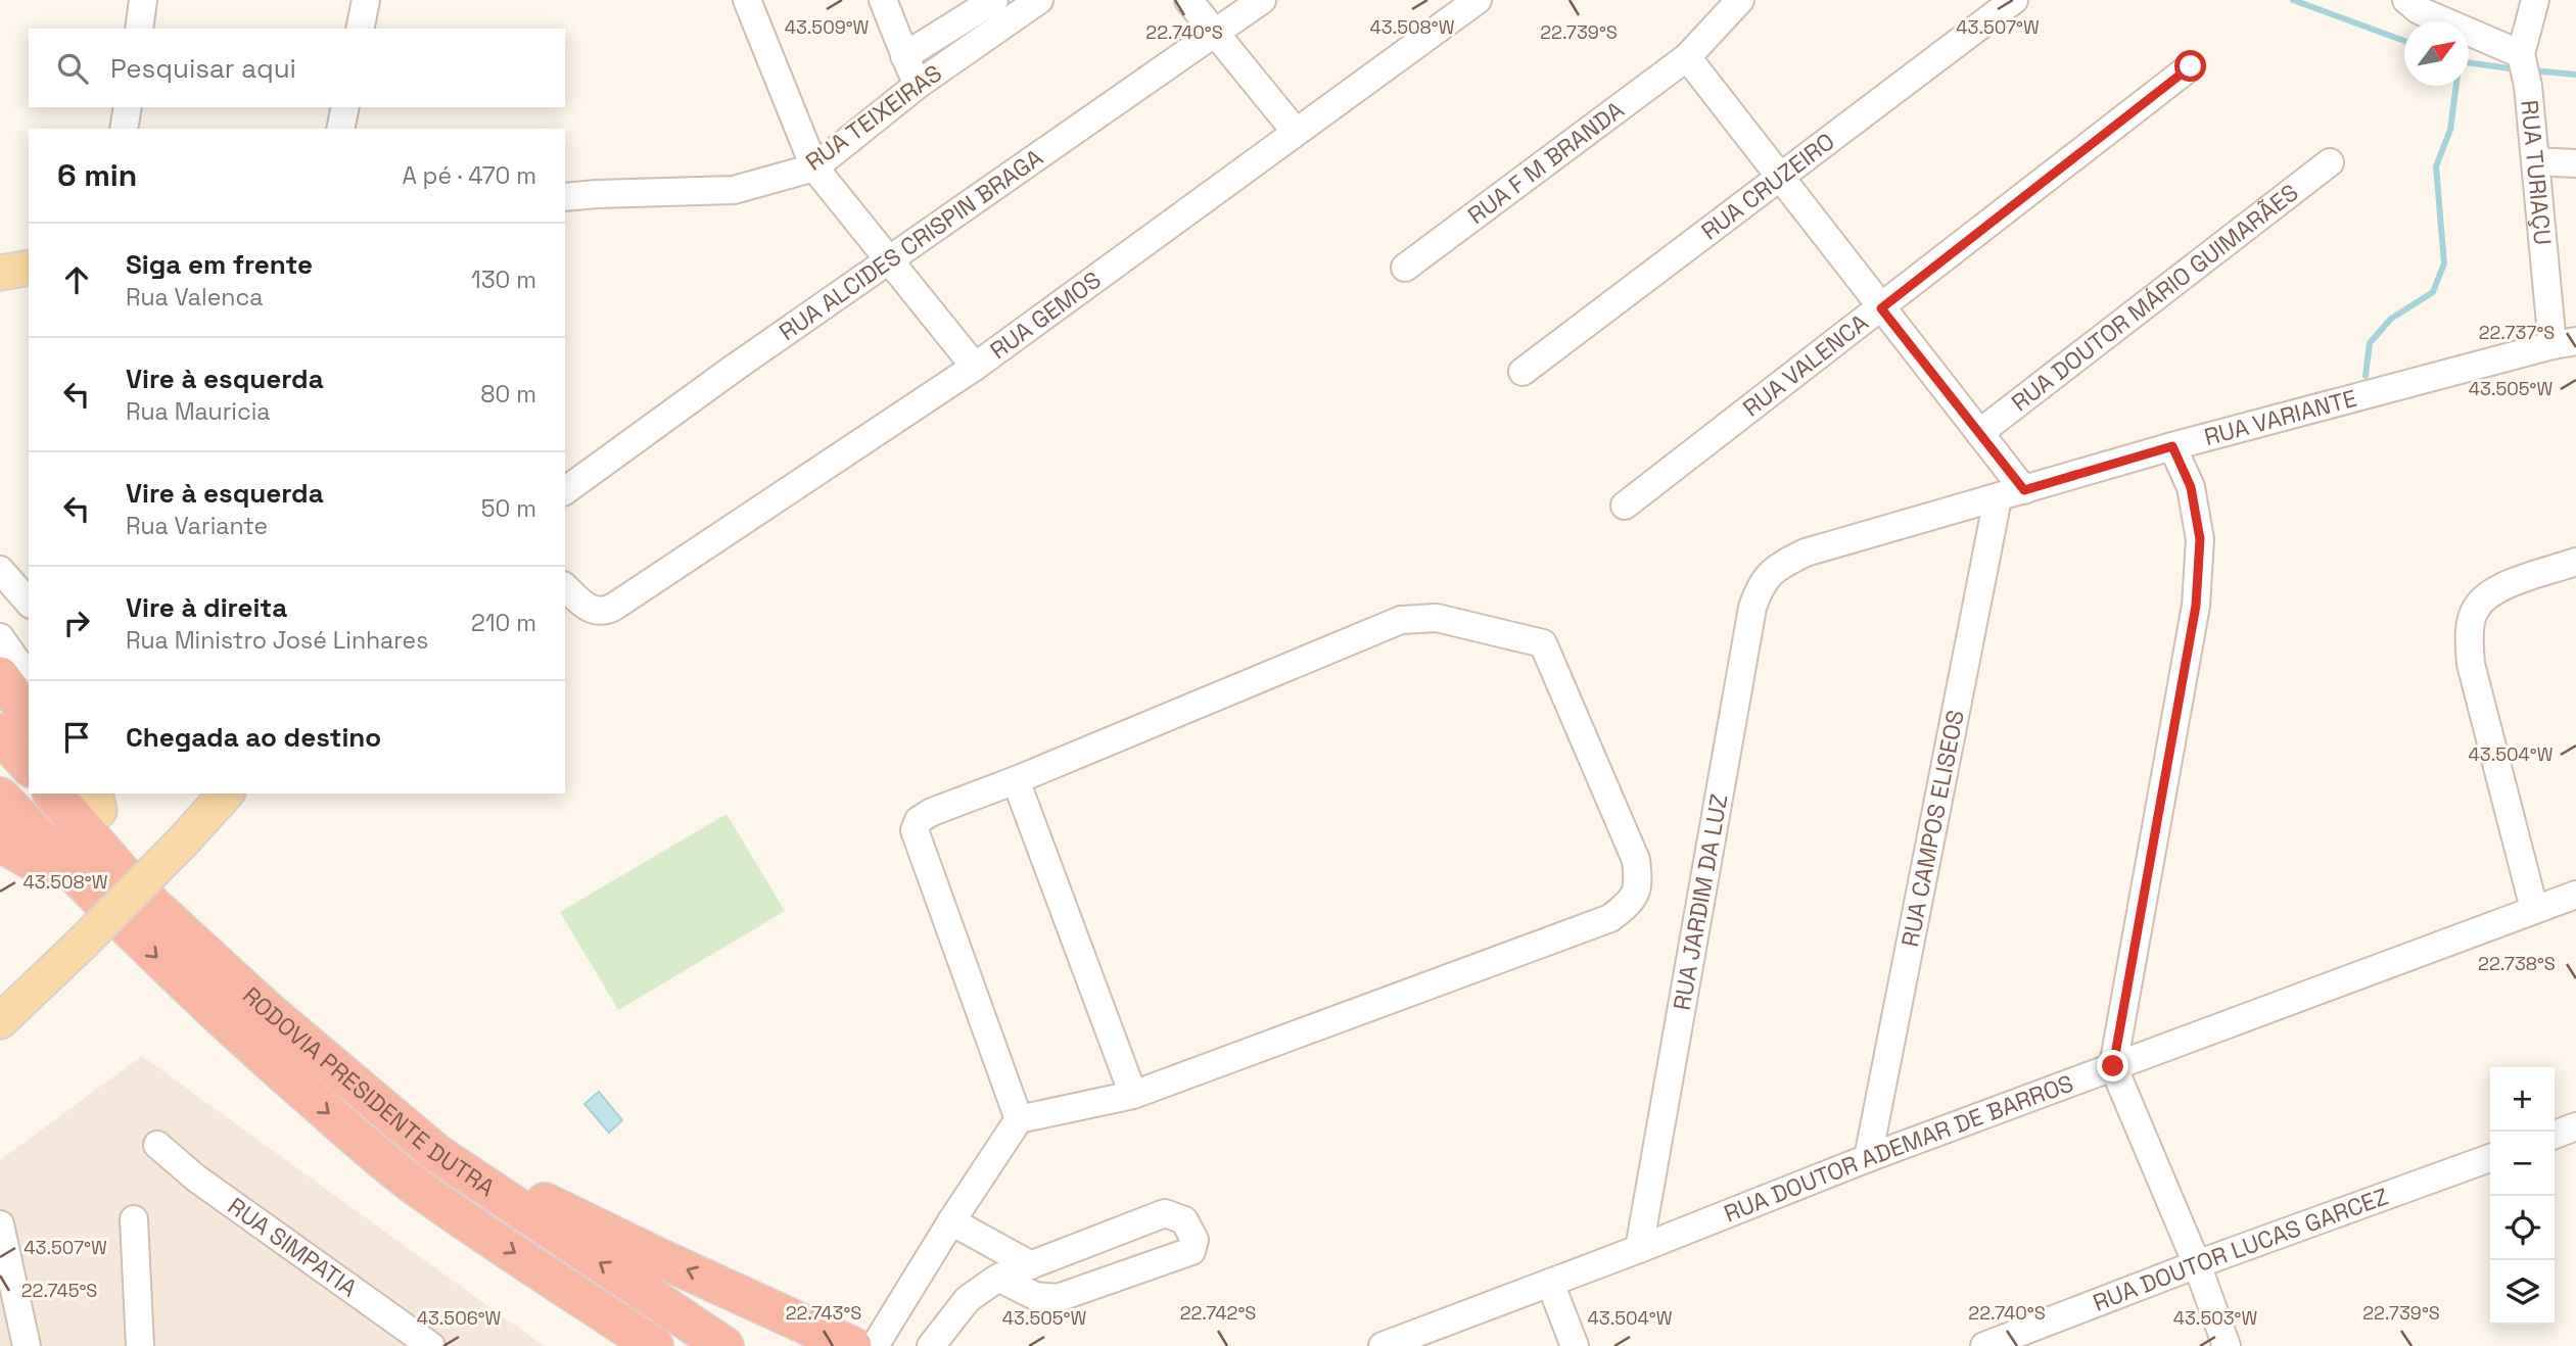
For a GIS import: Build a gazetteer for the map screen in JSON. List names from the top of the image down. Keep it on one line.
{"streets":{"highway":["RODOVIA PRESIDENTE DUTRA"],"street":["RUA TEIXEIRAS","RUA F M BRANDA","RUA TURIAÇU","RUA CRUZEIRO","RUA ALCIDES CRISPIN BRAGA","RUA DOUTOR MÁRIO GUIMARÃES","RUA GEMOS","RUA VALENCA","RUA VARIANTE","RUA CAMPOS ELISEOS","RUA JARDIM DA LUZ","RUA DOUTOR ADEMAR DE BARROS","RUA SIMPATIA","RUA DOUTOR LUCAS GARCEZ"]},"crossings":[["RUA TURIAÇU","RUA VARIANTE"],["RUA VARIANTE","RUA CAMPOS ELISEOS"],["RUA VARIANTE","RUA JARDIM DA LUZ"],["RUA CAMPOS ELISEOS","RUA DOUTOR ADEMAR DE BARROS"],["RUA JARDIM DA LUZ","RUA DOUTOR ADEMAR DE BARROS"]],"north":"top right","page":{"search":"Pesquisar aqui","heading":["6 min","A pé · 470 m"],"list":[["Siga em frente","Rua Valenca","130 m"],["Vire à esquerda","Rua Mauricia","80 m"],["Vire à esquerda","Rua Variante","50 m"],["Vire à direita","Rua Ministro José Linhares","210 m"],"Chegada ao destino"],"map_buttons":["+","−"]},"coordinates":["43.509°W","43.508°W","43.507°W","22.740°S","22.739°S","22.737°S","43.505°W","43.504°W","22.738°S","22.745°S","22.743°S","22.742°S","43.506°W","43.503°W"]}
